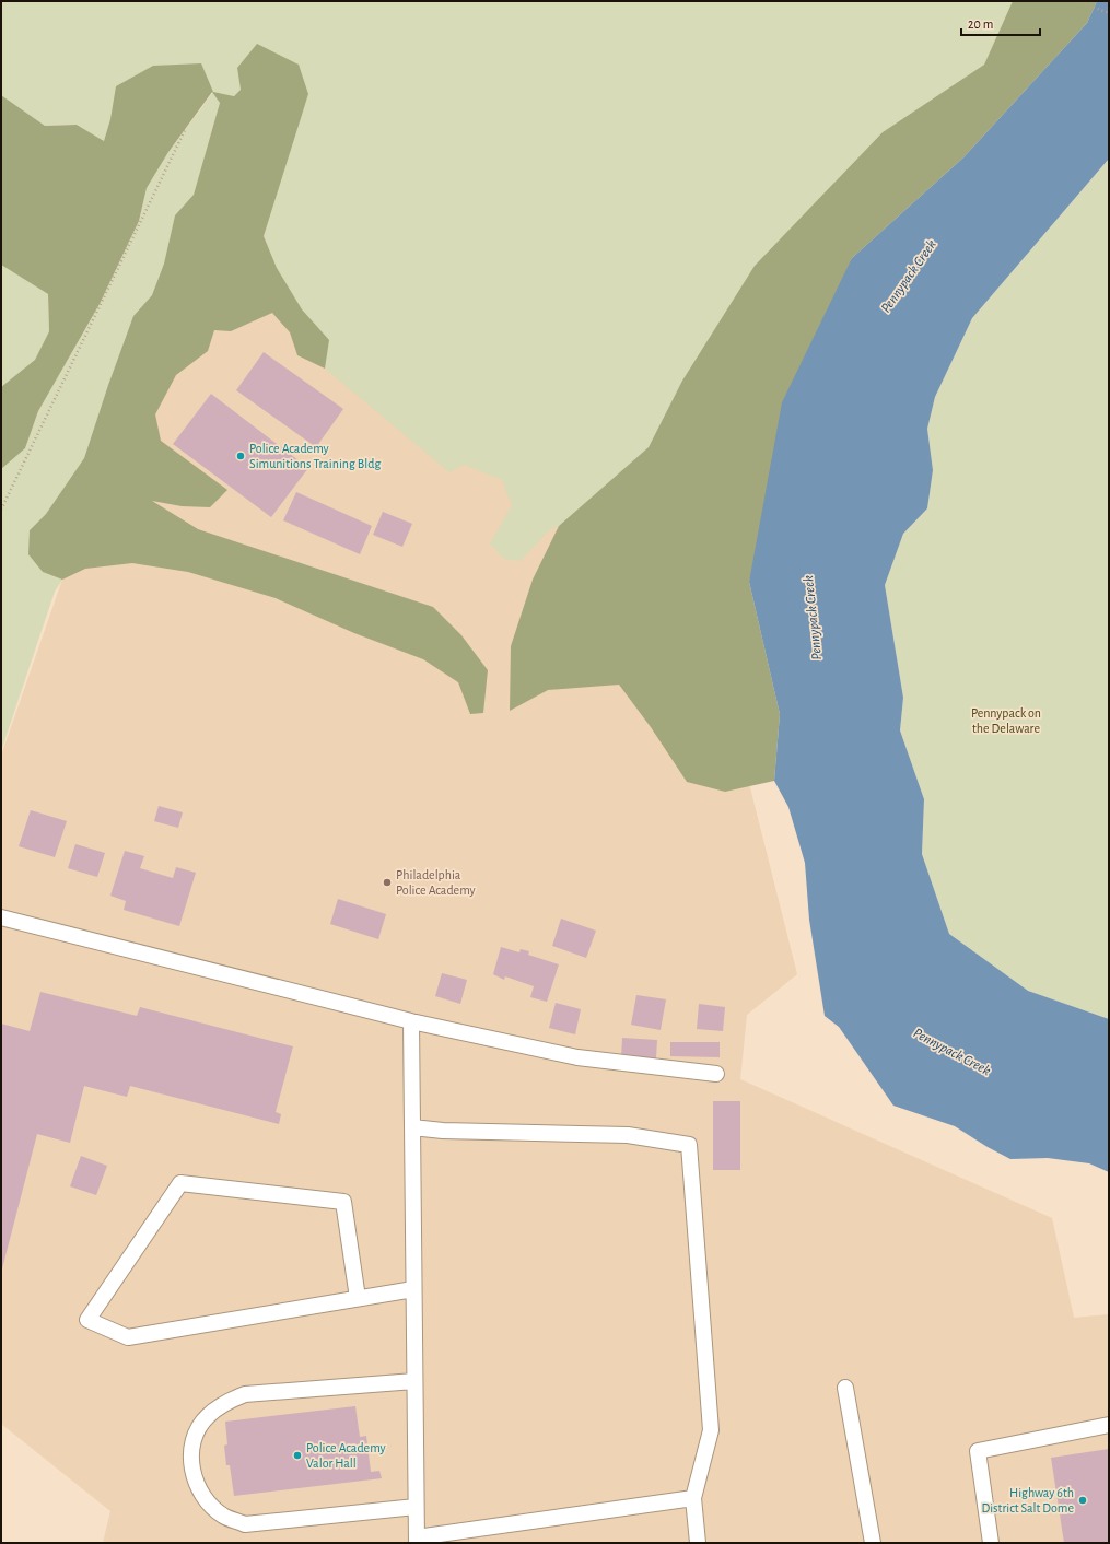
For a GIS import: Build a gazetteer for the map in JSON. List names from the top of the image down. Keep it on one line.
{"water":["Pennypack Creek"],"parks":["Pennypack on the Delaware"],"places":["Police Academy Simunitions Training Bldg","Philadelphia Police Academy","Police Academy Valor Hall","Highway 6th District Salt Dome"],"scale_bar":"20 m"}
